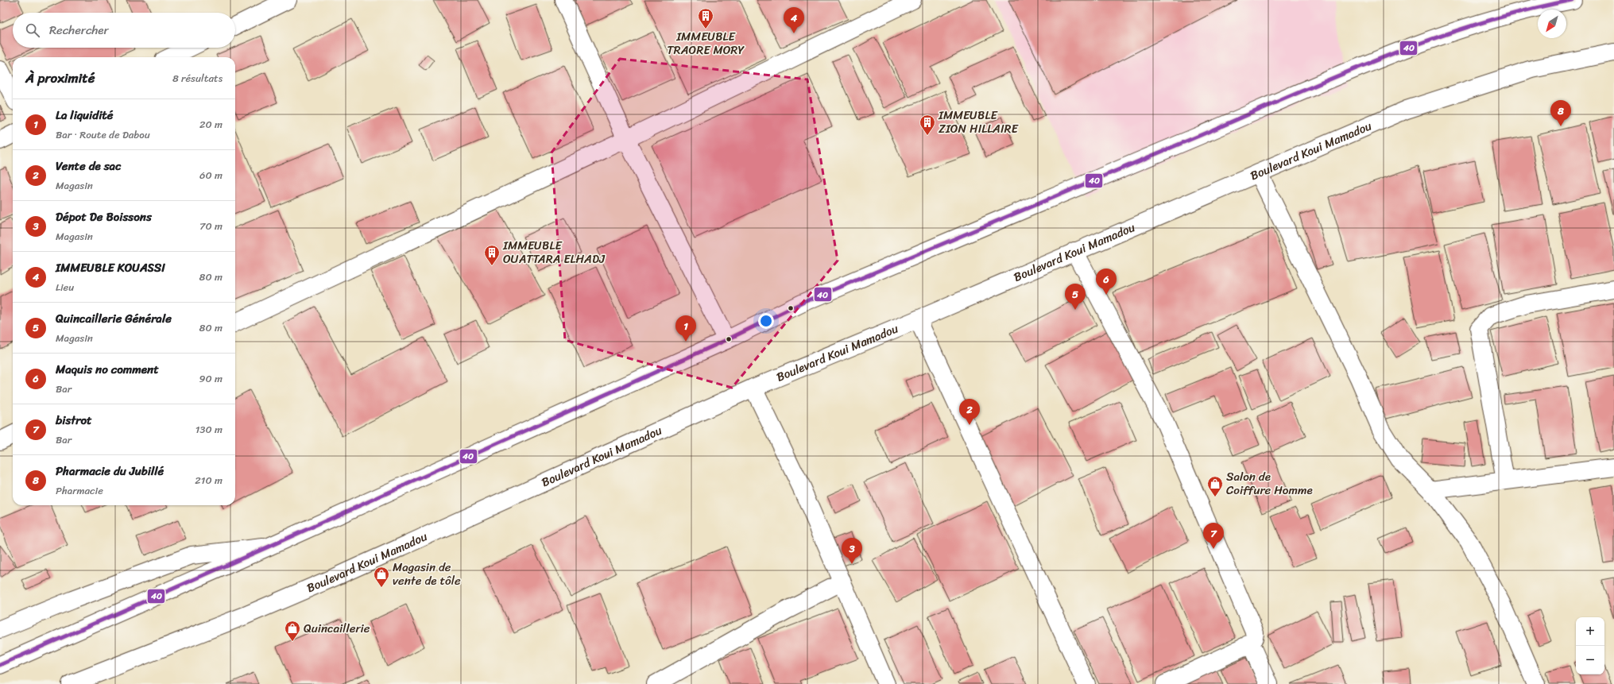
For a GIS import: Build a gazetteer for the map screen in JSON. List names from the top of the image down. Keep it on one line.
{"streets":{"street":["Boulevard Koui Mamadou"]},"places":{"building":["IMMEUBLE TRAORE MORY","IMMEUBLE ZION HILLAIRE","IMMEUBLE OUATTARA ELHADJ"],"shop":["Salon de Coiffure Homme","Magasin de vente de tôle","Quincaillerie"]},"lines":["transit line 40"],"north":"bottom left","page":{"pins":["4","8","6","5","1","2","7","3"],"search":"Rechercher","heading":["À proximité","8 résultats"],"list":[{"mark":"1","name":"La liquidité","note":"Bar · Route de Dabou","value":"20 m"},{"mark":"2","name":"Vente de sac","note":"Magasin","value":"60 m"},{"mark":"3","name":"Dépot De Boissons","note":"Magasin","value":"70 m"},{"mark":"4","name":"IMMEUBLE KOUASSI","note":"Lieu","value":"80 m"},{"mark":"5","name":"Quincaillerie Générale","note":"Magasin","value":"80 m"},{"mark":"6","name":"Maquis no comment","note":"Bar","value":"90 m"},{"mark":"7","name":"bistrot","note":"Bar","value":"130 m"},{"mark":"8","name":"Pharmacie du Jubillé","note":"Pharmacie","value":"210 m"}],"map_buttons":["+","−"]}}
